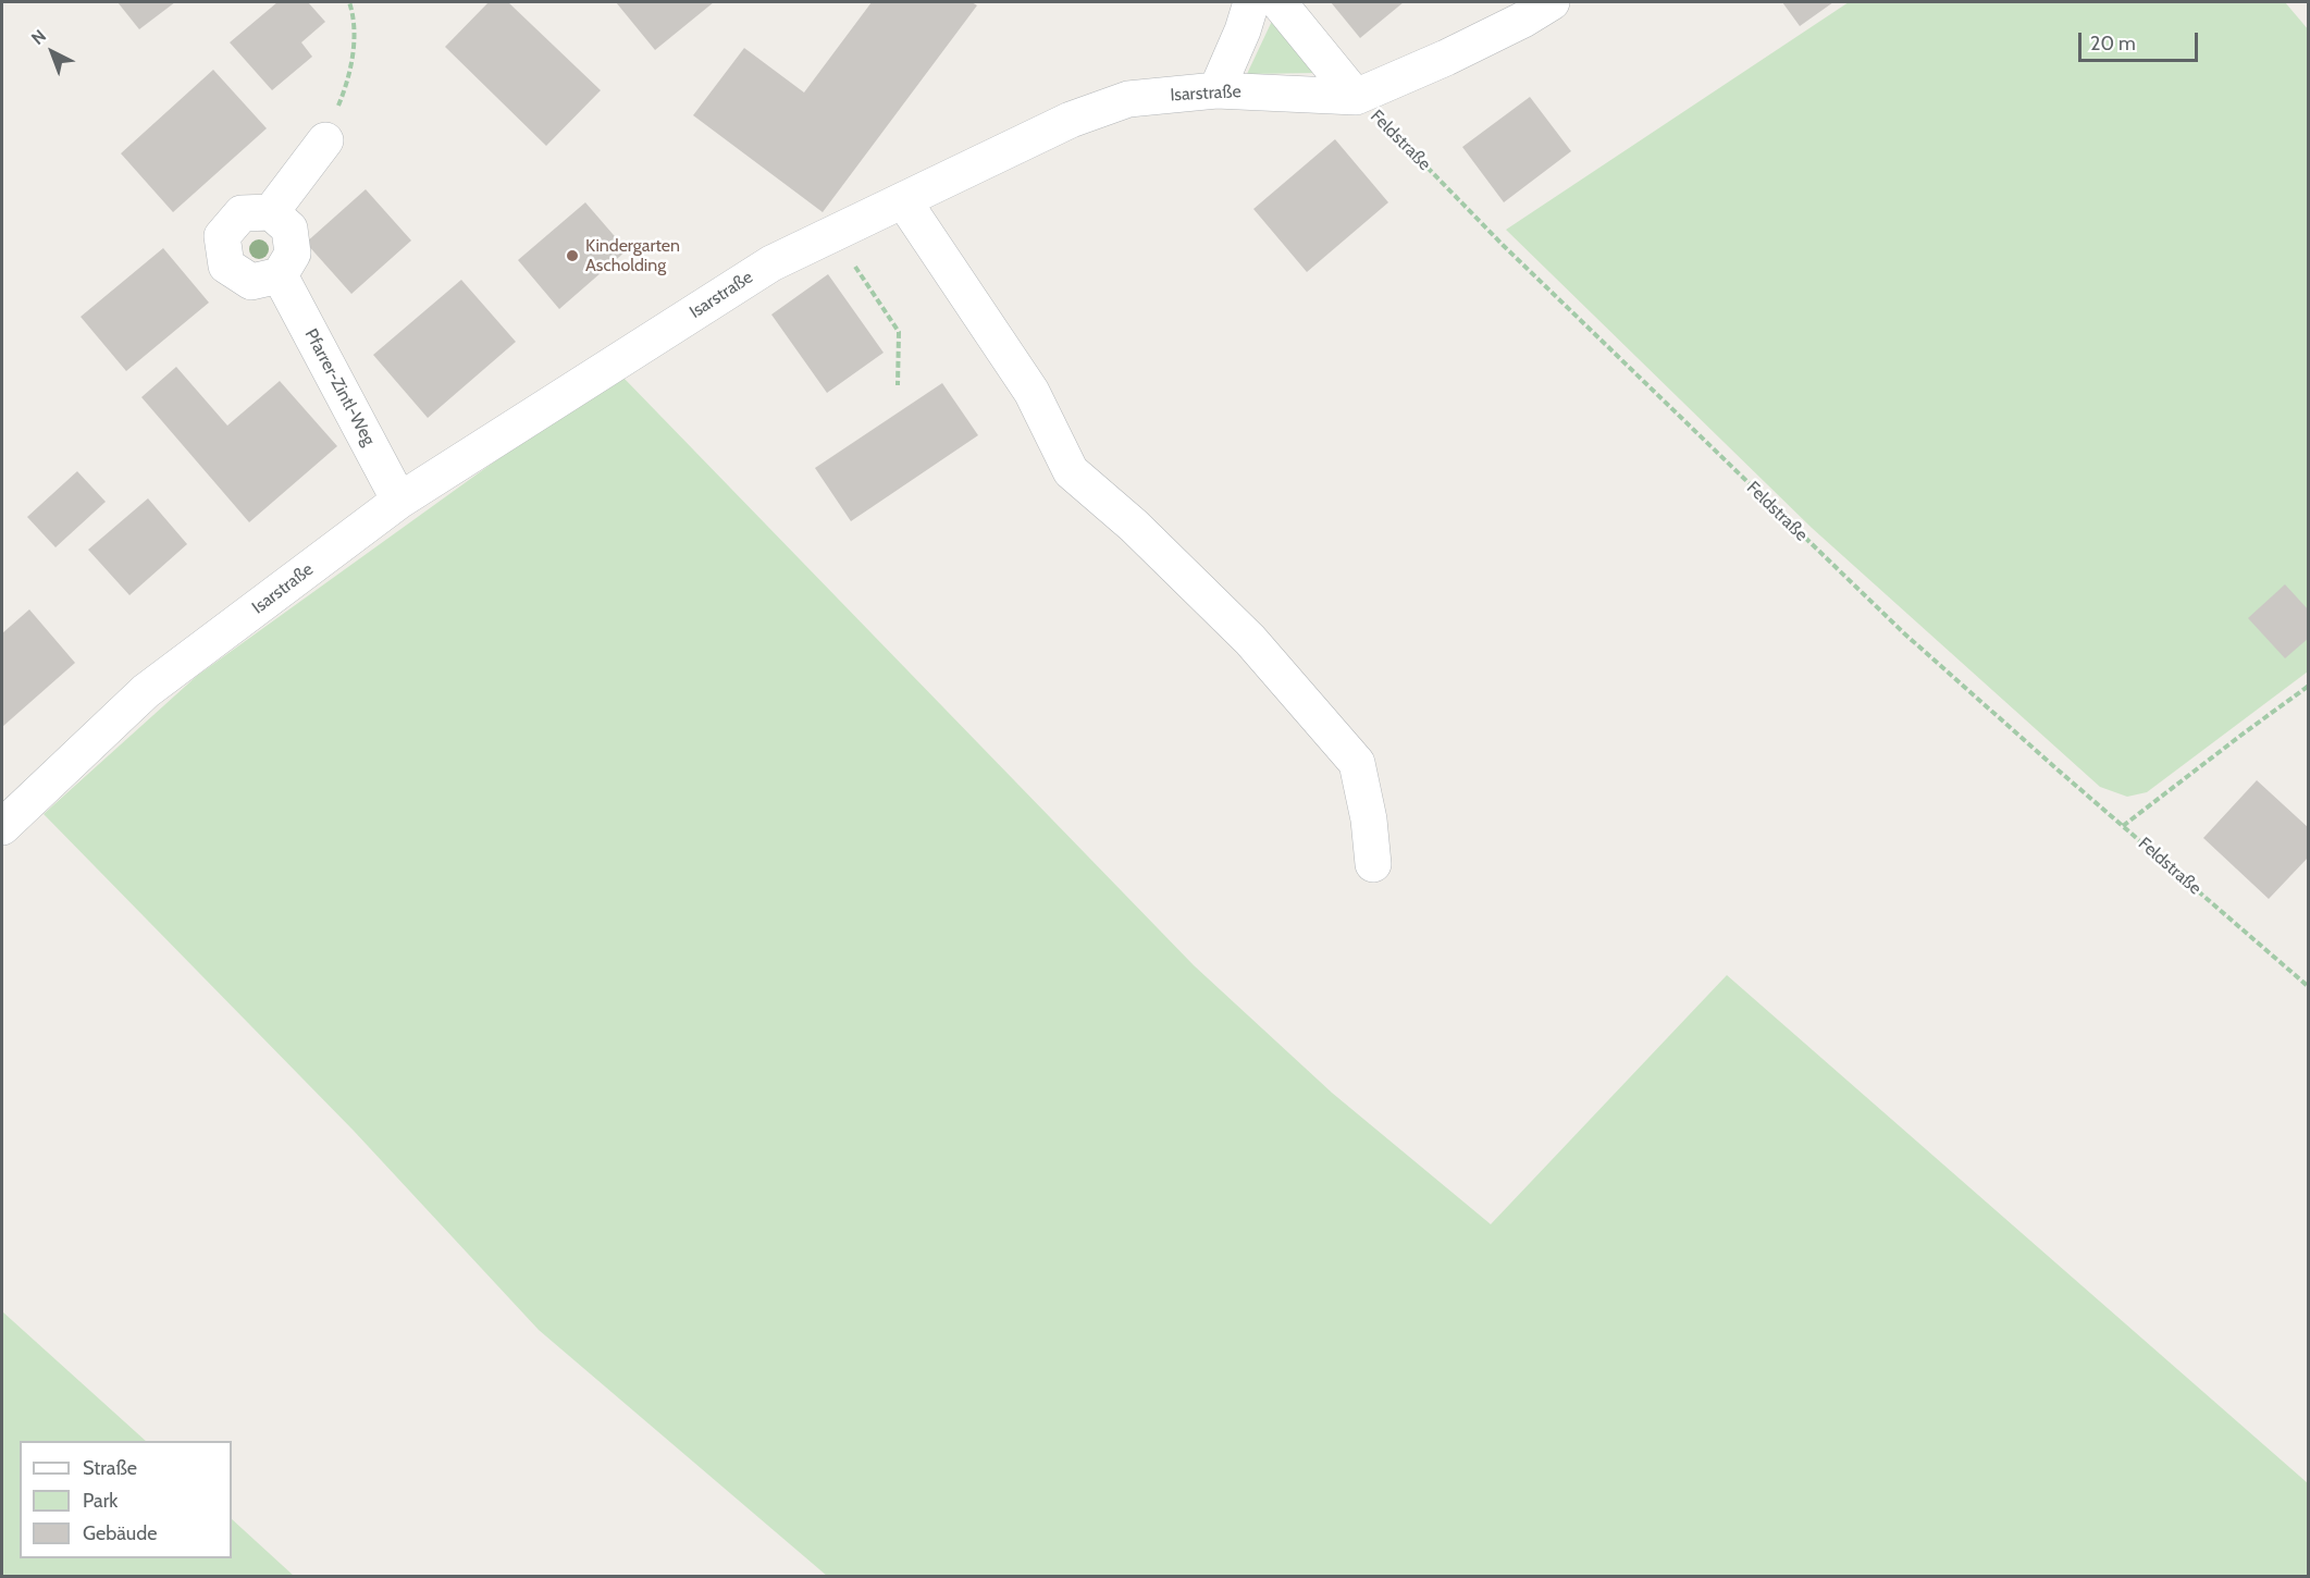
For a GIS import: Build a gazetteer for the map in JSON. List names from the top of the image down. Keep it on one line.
{"streets":{"street":["Isarstraße","Feldstraße","Pfarrer-Zintl-Weg"]},"crossings":[["Isarstraße","Feldstraße"],["Isarstraße","Pfarrer-Zintl-Weg"]],"places":["Kindergarten Ascholding"],"legend":["Straße","Park","Gebäude"],"scale_bar":"20 m","north":"top left"}
